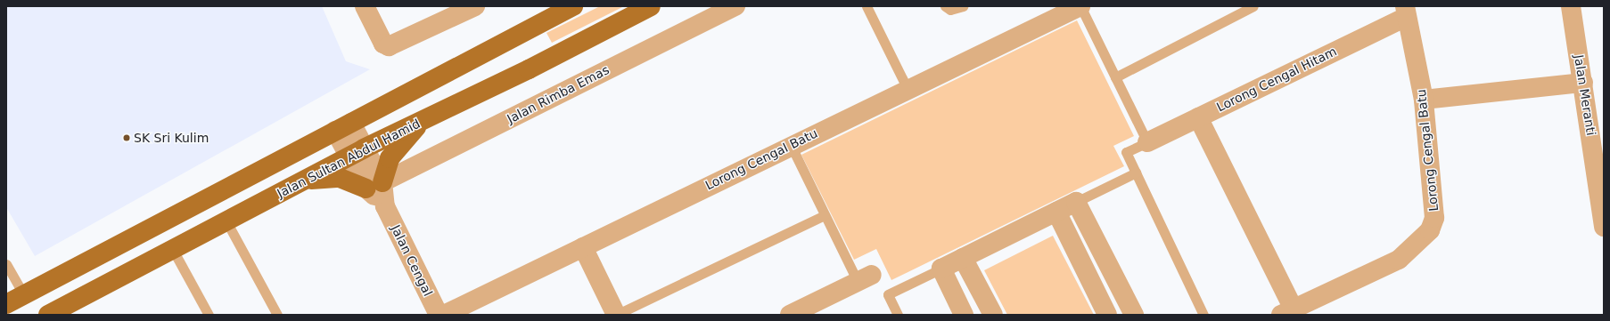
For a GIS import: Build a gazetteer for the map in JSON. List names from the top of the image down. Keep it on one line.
{"streets":{"main road":["Jalan Sultan Abdul Hamid"],"street":["Lorong Cengal Hitam","Jalan Rimba Emas","Jalan Meranti","Lorong Cengal Batu","Jalan Cengal"]},"crossings":[["Lorong Cengal Hitam","Lorong Cengal Batu"],["Jalan Rimba Emas","Jalan Cengal"],["Jalan Sultan Abdul Hamid","Jalan Cengal"]],"places":["SK Sri Kulim"]}
